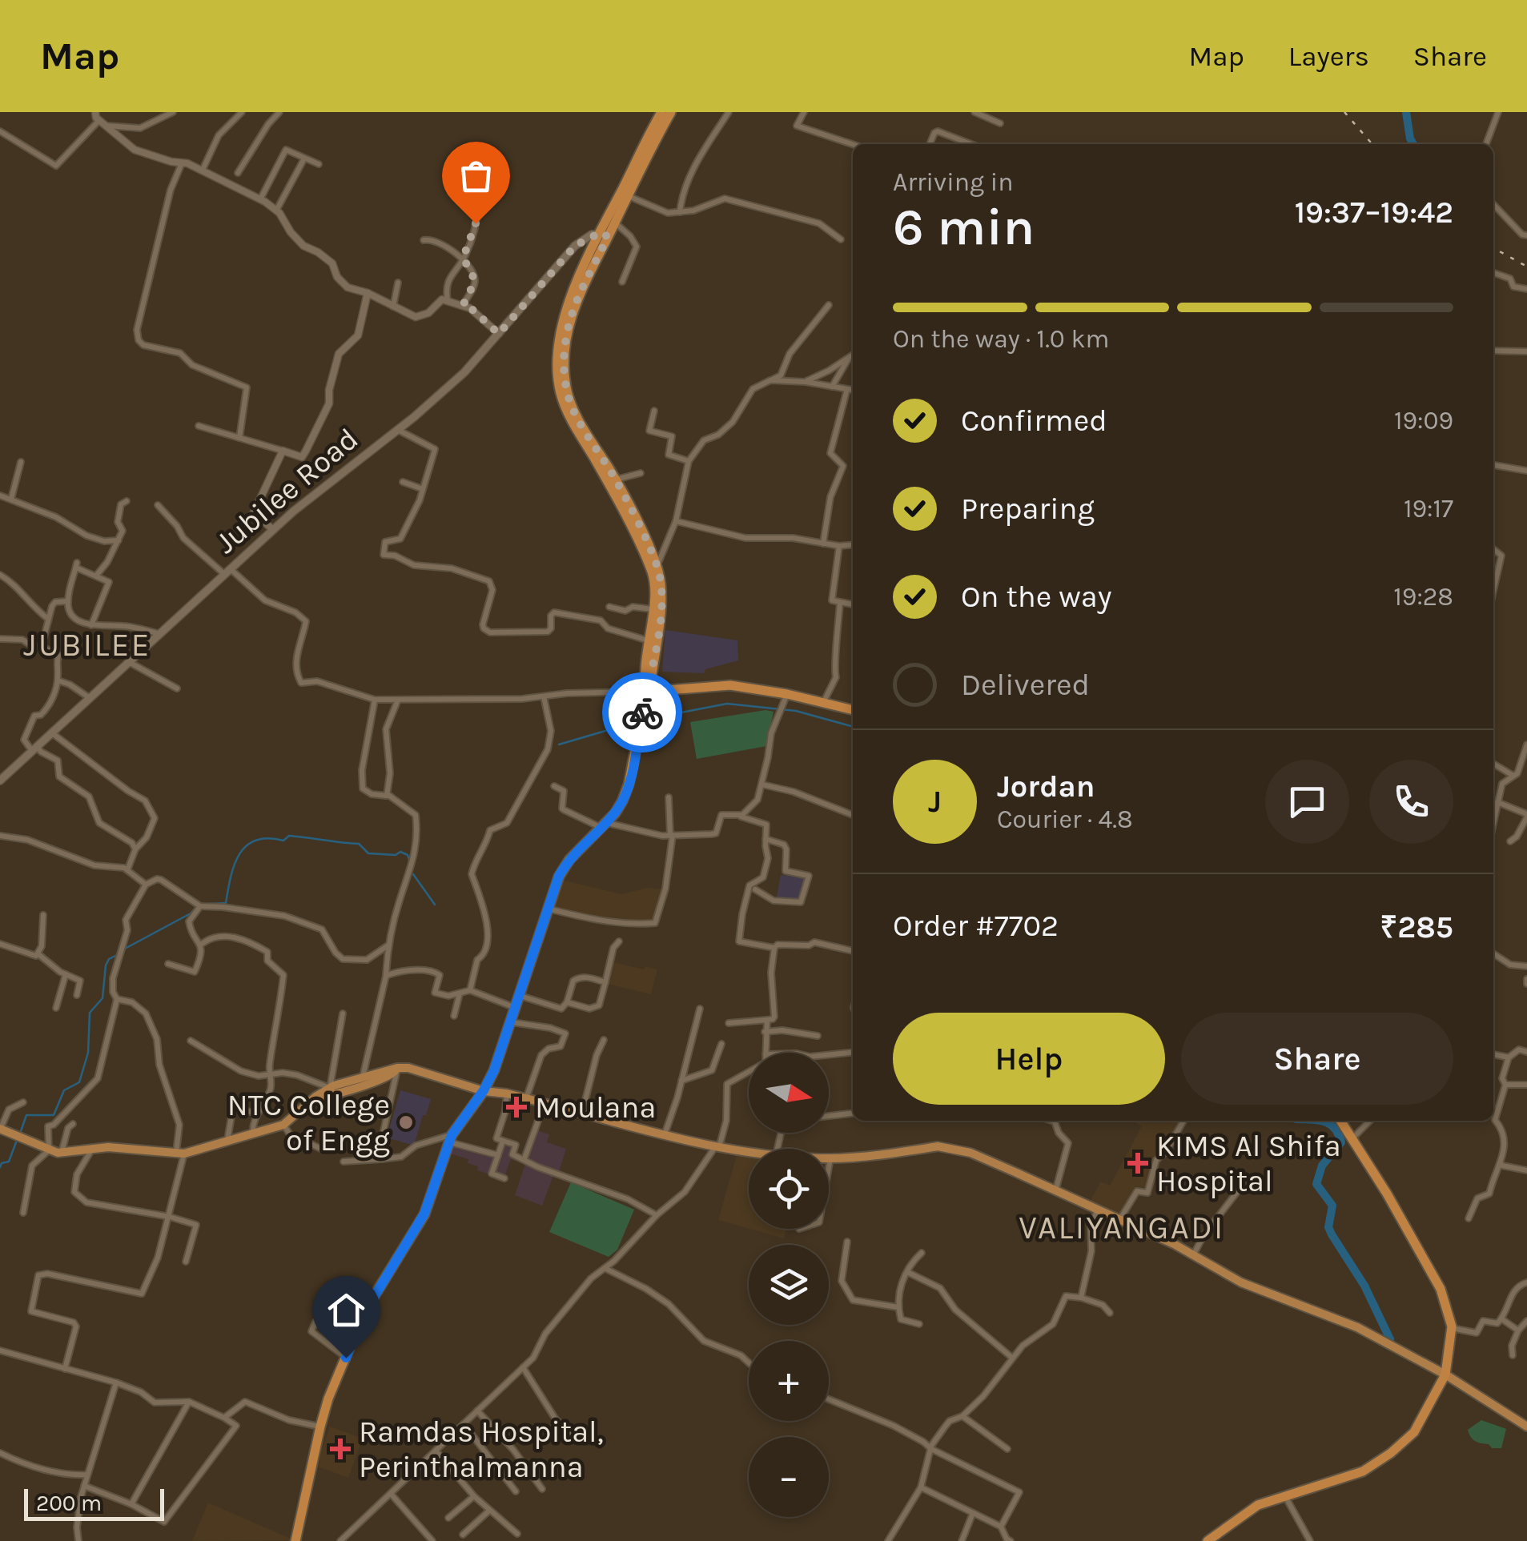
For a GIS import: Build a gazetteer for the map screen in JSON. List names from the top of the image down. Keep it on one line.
{"streets":{"main road":["Jubilee Road"]},"districts":["JUBILEE","VALIYANGADI"],"places":{"health":["Moulana","KIMS Al Shifa Hospital","Ramdas Hospital, Perinthalmanna"],"other":["NTC College of Engg"]},"scale_bar":"200 m","north":"right","page":{"header":"Map","nav":["Map","Layers","Share"],"heading":["6 min","Arriving in","19:37–19:42"],"panel":["Jordan","Courier · 4.8","Order #7702","₹285"],"bar":"On the way · 1.0 km","list":[["Confirmed","19:09"],["Preparing","19:17"],["On the way","19:28"],"Delivered"],"round":"J","buttons":["Help","Share"],"map_buttons":["+","−"],"scale":"200 m"}}
